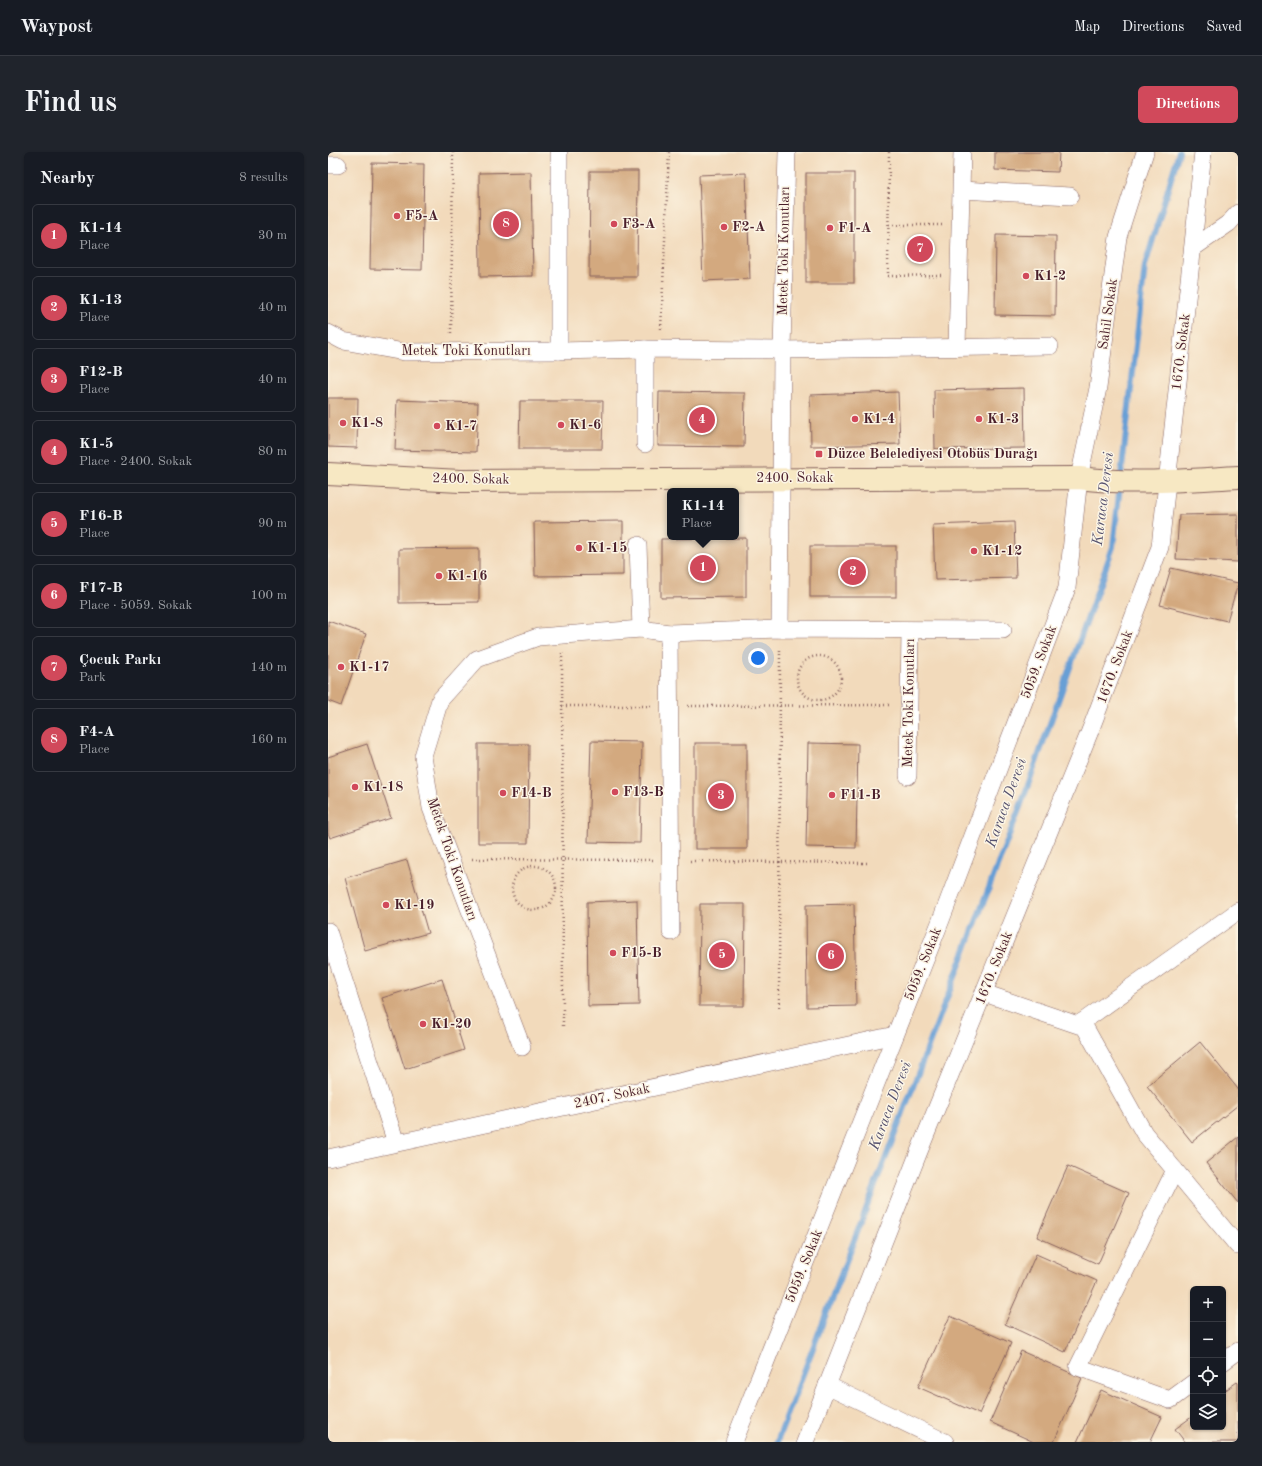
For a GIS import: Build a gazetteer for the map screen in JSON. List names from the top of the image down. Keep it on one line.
{"streets":{"main road":["2400. Sokak"],"street":["Metek Toki Konutları","Sahil Sokak","1670. Sokak","5059. Sokak","2407. Sokak"]},"crossings":[["Metek Toki Konutları","2400. Sokak"],["Sahil Sokak","2400. Sokak"],["Sahil Sokak","5059. Sokak"],["1670. Sokak","2400. Sokak"],["2400. Sokak","5059. Sokak"],["5059. Sokak","2407. Sokak"]],"water":["Karaca Deresi"],"places":{"other":["F5-A","F3-A","F2-A","F1-A","K1-2","K1-4","K1-3","K1-8","K1-6","K1-7","K1-15","K1-12","K1-16","K1-17","K1-18","F13-B","F14-B","F11-B","K1-19","F15-B","K1-20"],"transit":["Düzce Belelediyesi Otobüs Durağı"]},"page":{"header":"Waypost","nav":["Map","Directions","Saved"],"buttons":"Directions","title":"Find us","heading":["Nearby","8 results"],"list":[{"mark":"1","name":"K1-14","note":"Place","value":"30 m"},{"mark":"2","name":"K1-13","note":"Place","value":"40 m"},{"mark":"3","name":"F12-B","note":"Place","value":"40 m"},{"mark":"4","name":"K1-5","note":"Place · 2400. Sokak","value":"80 m"},{"mark":"5","name":"F16-B","note":"Place","value":"90 m"},{"mark":"6","name":"F17-B","note":"Place · 5059. Sokak","value":"100 m"},{"mark":"7","name":"Çocuk Parkı","note":"Park","value":"140 m"},{"mark":"8","name":"F4-A","note":"Place","value":"160 m"}],"pins":["8","7","4","1","2","3","5","6"],"popup":["K1-14","Place"],"map_buttons":["+","−"]}}
